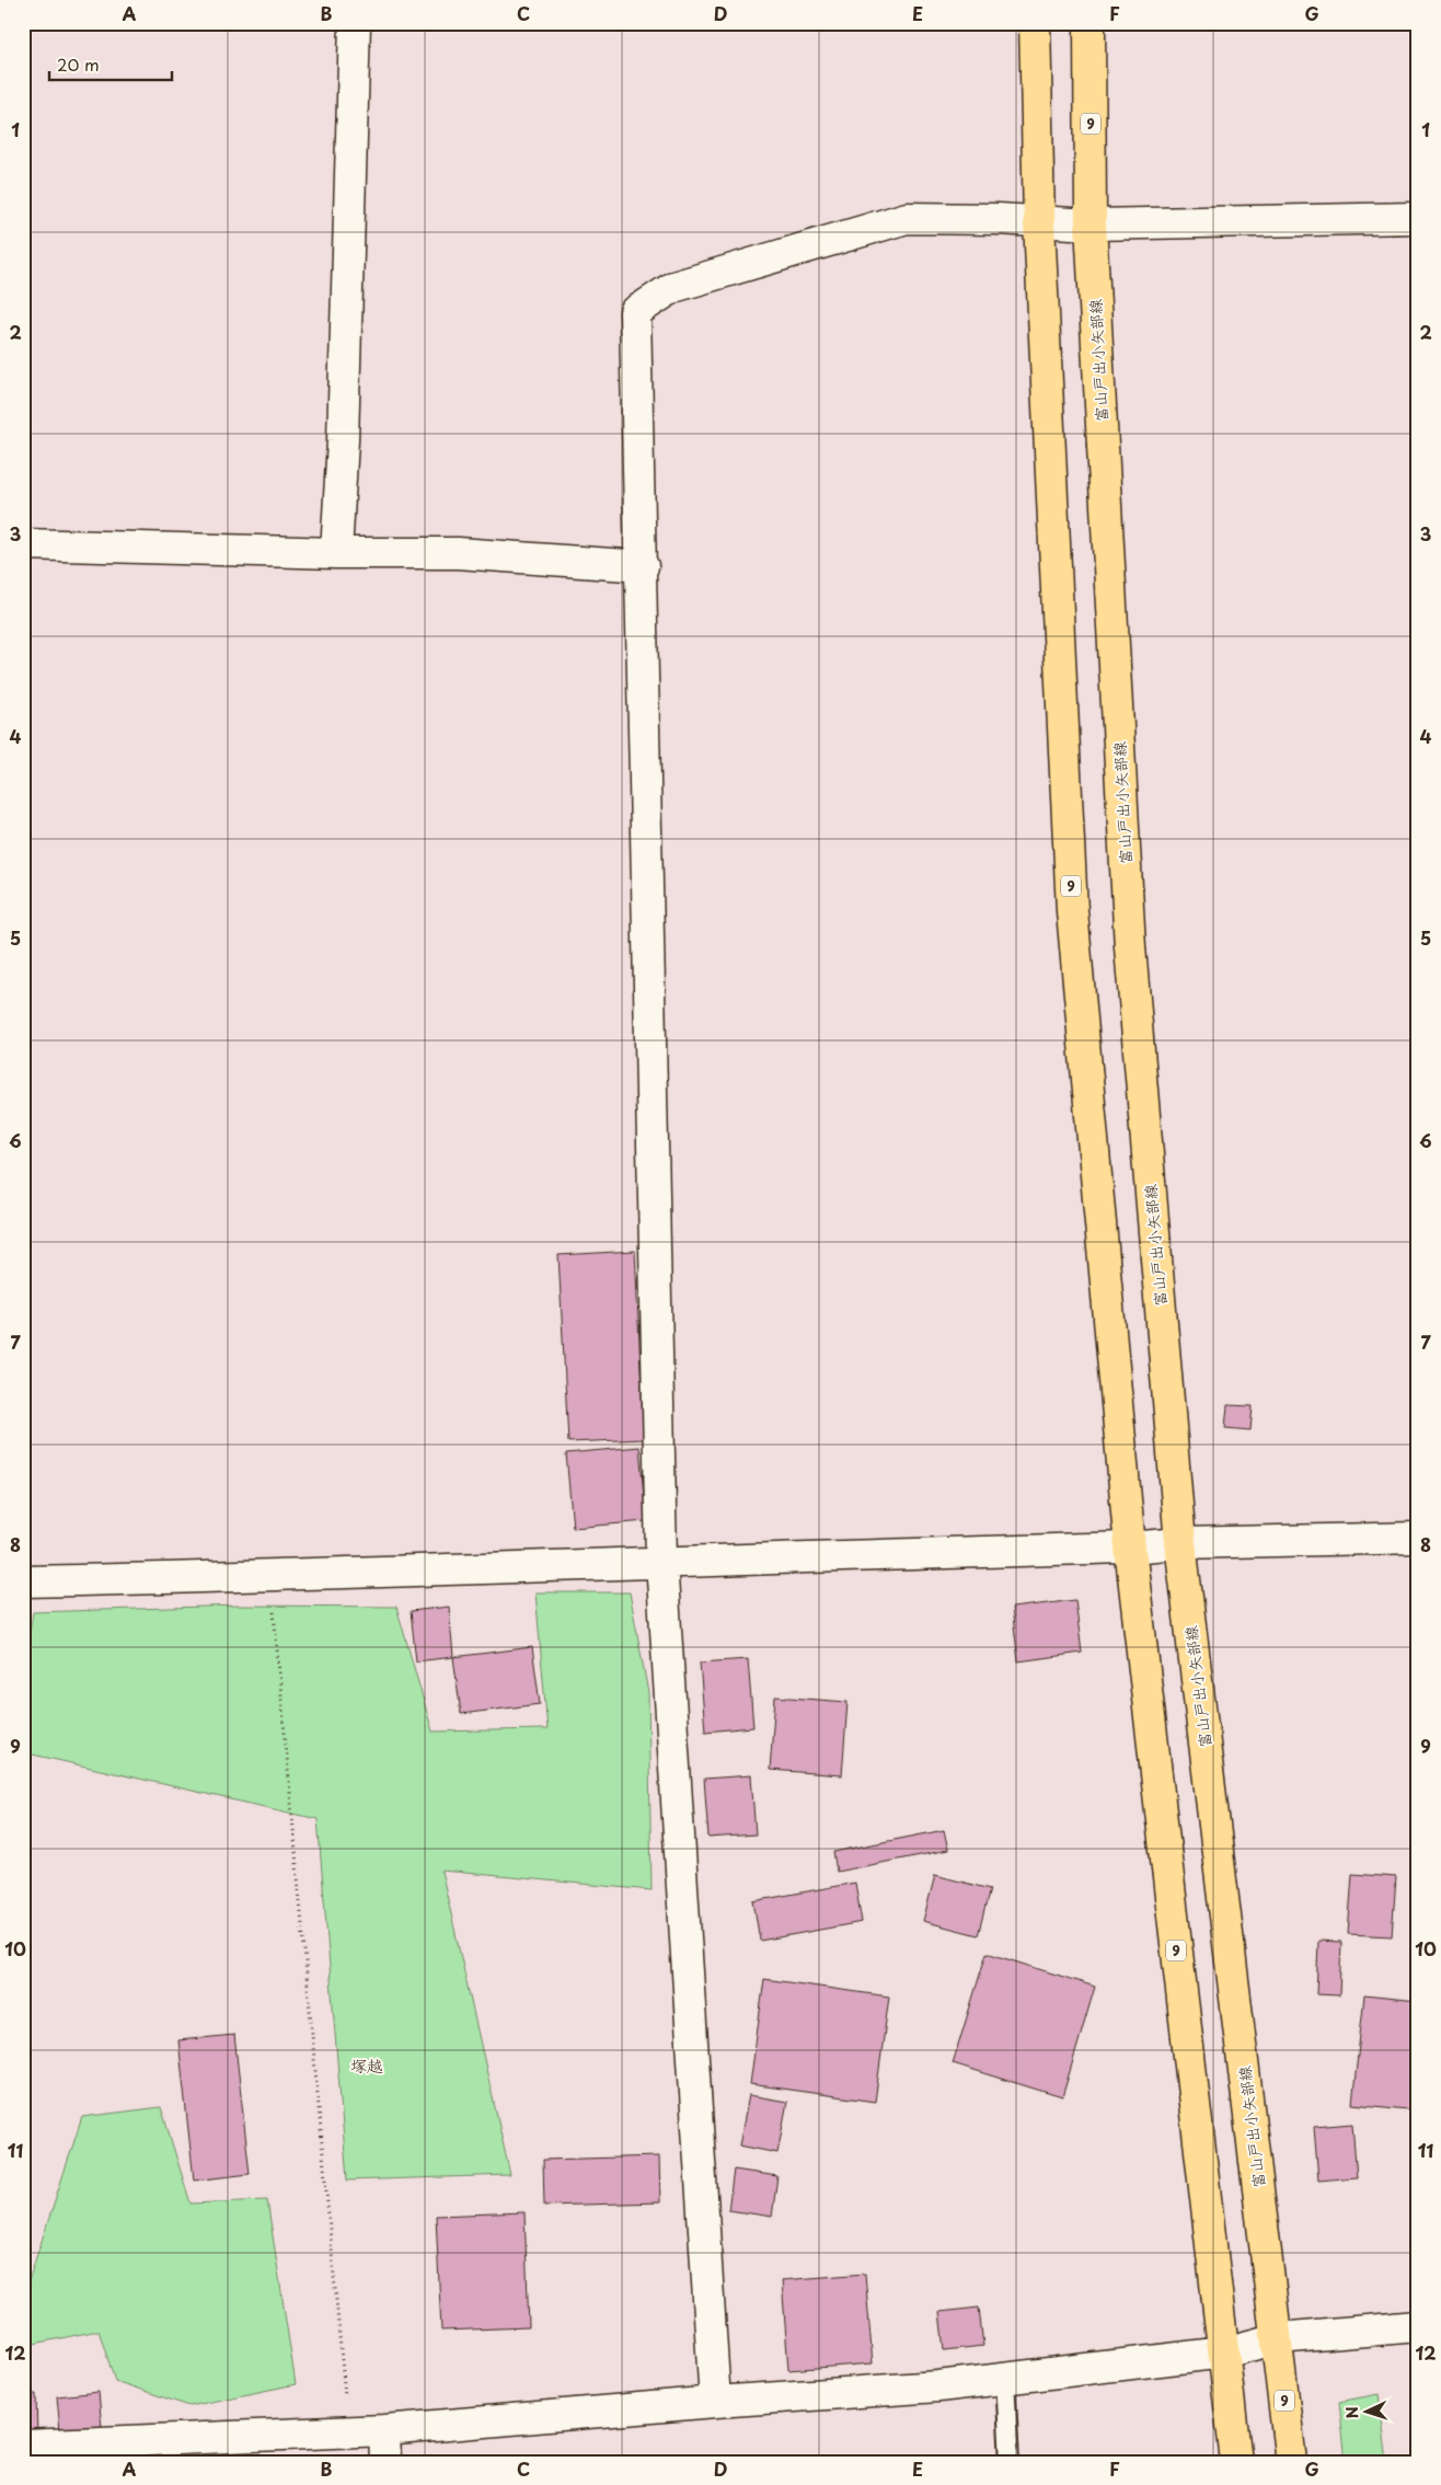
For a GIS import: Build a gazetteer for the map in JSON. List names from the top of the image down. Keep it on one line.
{"streets":{"main road":["9","富山戸出小矢部線"]},"districts":["塚越"],"scale_bar":"20 m","north":"left","grid":{"columns":["A","B","C","D","E","F","G"],"rows":["1","2","3","4","5","6","7","8","9","10","11","12"]}}
